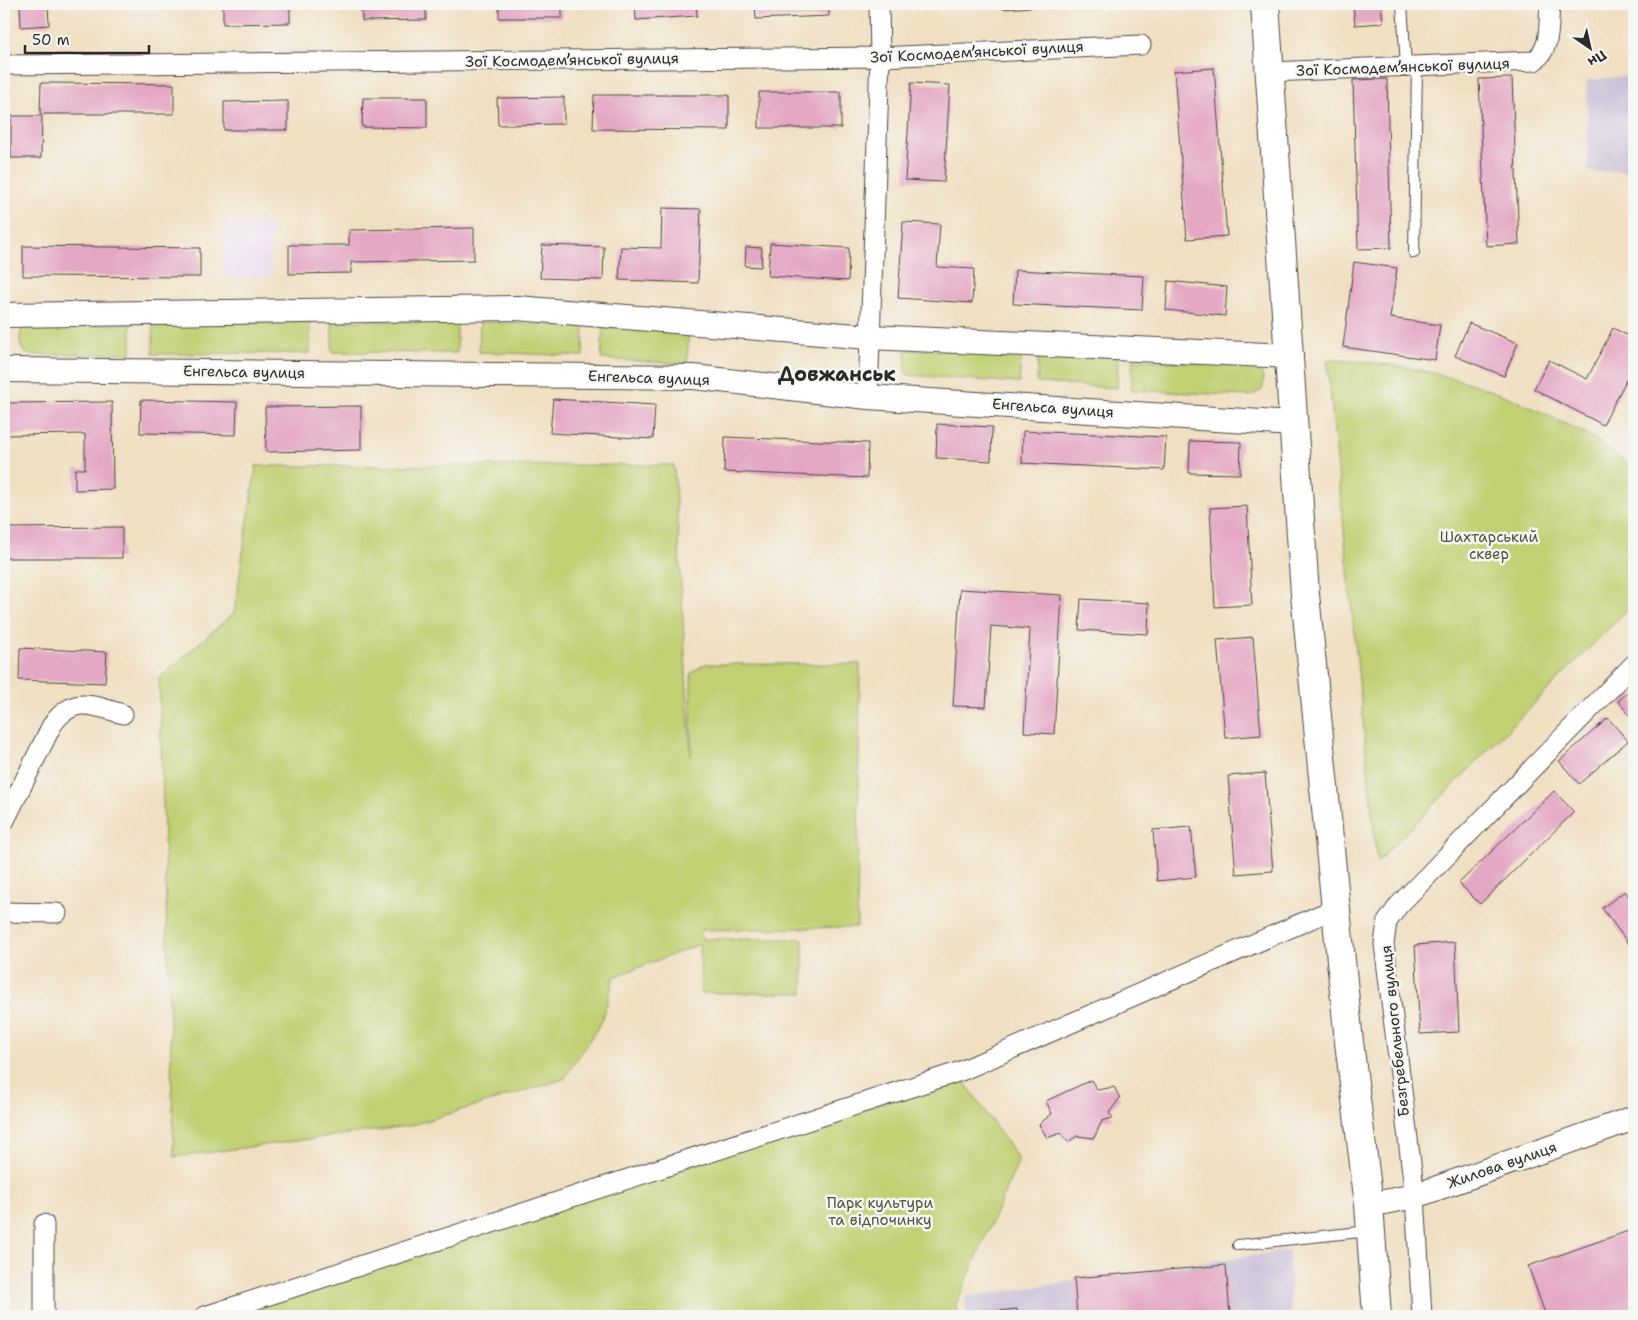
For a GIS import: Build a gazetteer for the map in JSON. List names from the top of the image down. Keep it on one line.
{"streets":{"street":["Зої Космодем’янської вулиця","Енгельса вулиця","Безгребельного вулиця","Жилова вулиця"]},"crossings":[["Безгребельного вулиця","Жилова вулиця"]],"districts":["Довжанськ"],"parks":["Шахтарський сквер","Парк культури та відпочинку"],"scale_bar":"50 m","north":"bottom right"}
